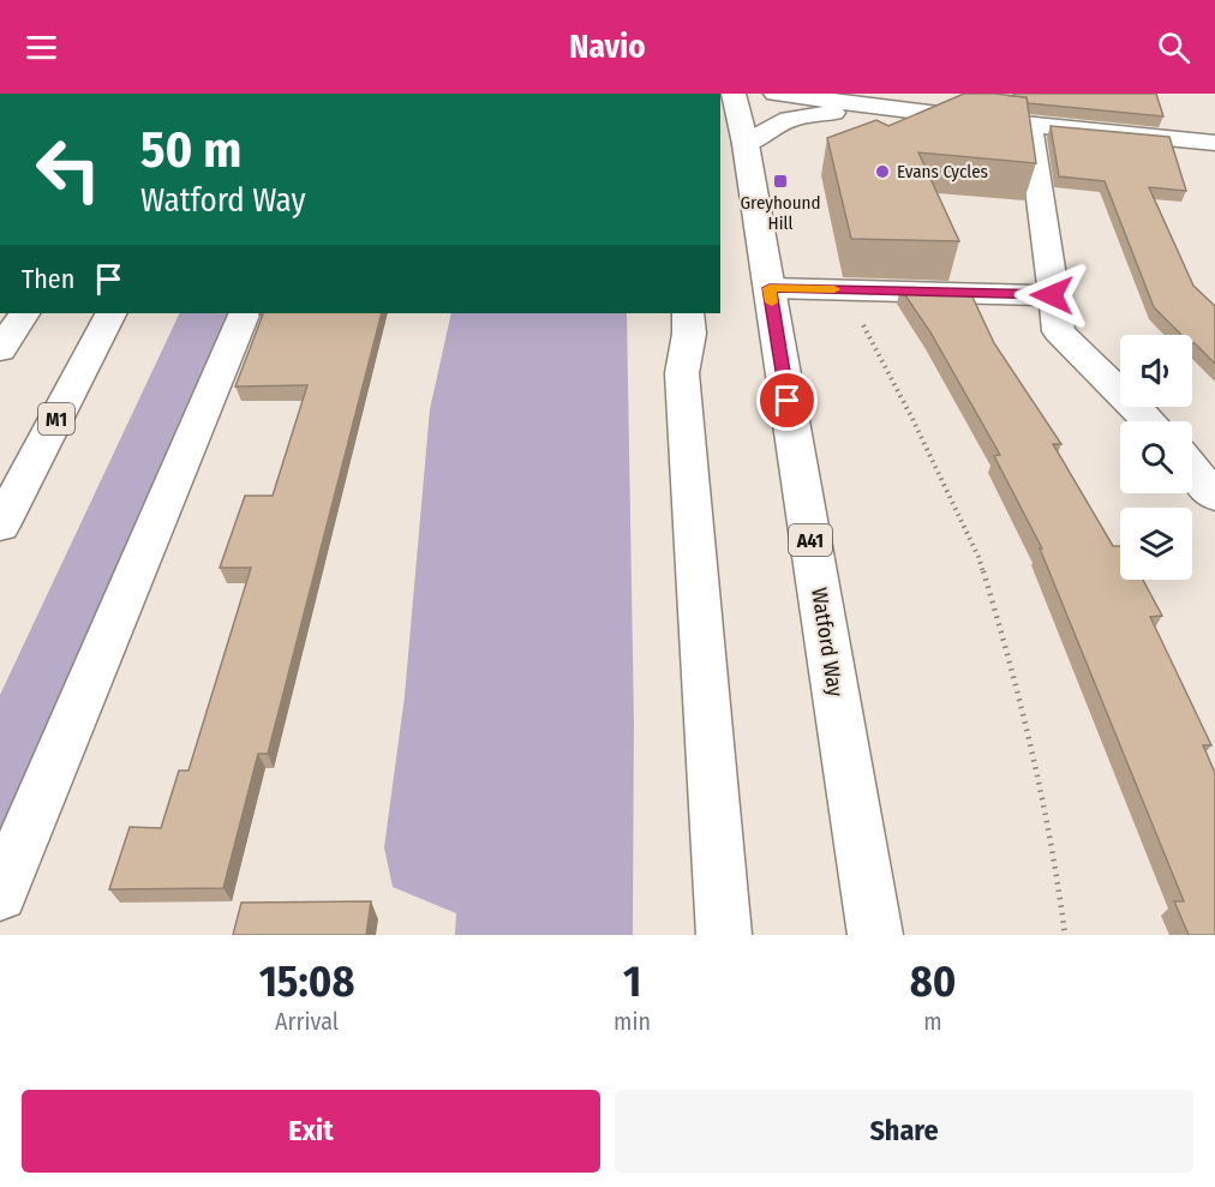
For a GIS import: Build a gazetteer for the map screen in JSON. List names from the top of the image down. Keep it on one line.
{"streets":{"main road":["M1","A41","Watford Way"]},"places":{"other":["Evans Cycles"],"transit":["Greyhound Hill"]},"page":{"header":"Navio","turn":["50 m","Watford Way"],"then":"Then","eta":["15:08","Arrival","1","min","80","m"],"buttons":["Exit","Share"]}}
